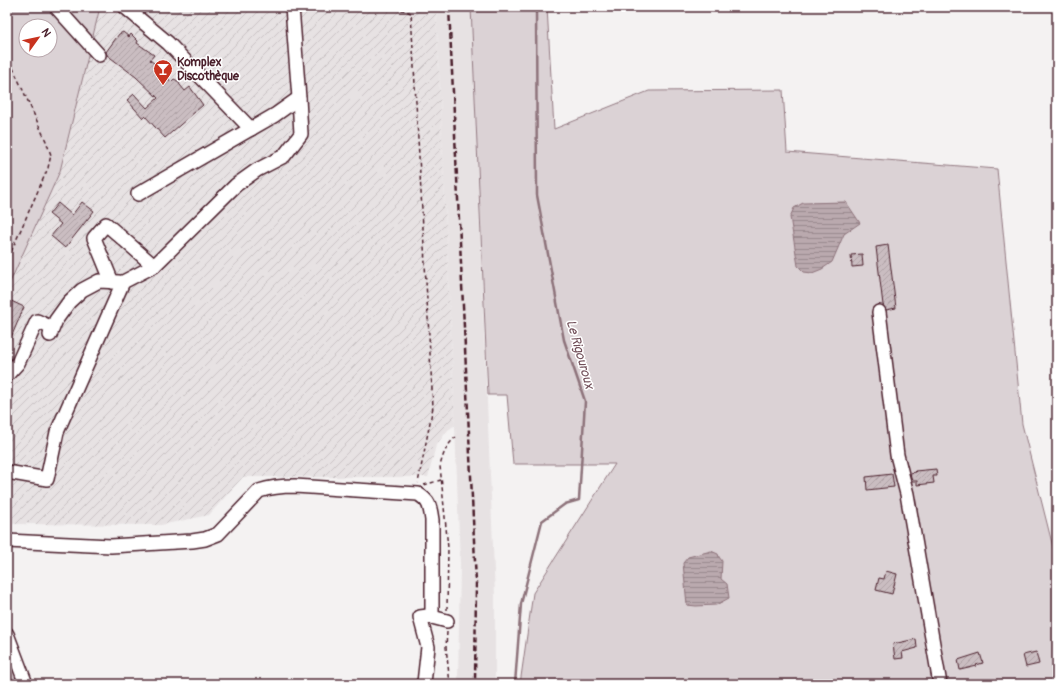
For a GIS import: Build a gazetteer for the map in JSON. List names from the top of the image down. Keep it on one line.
{"water":["Le Rigouroux"],"places":{"bar":["Komplex Discothèque"]},"north":"top right"}
